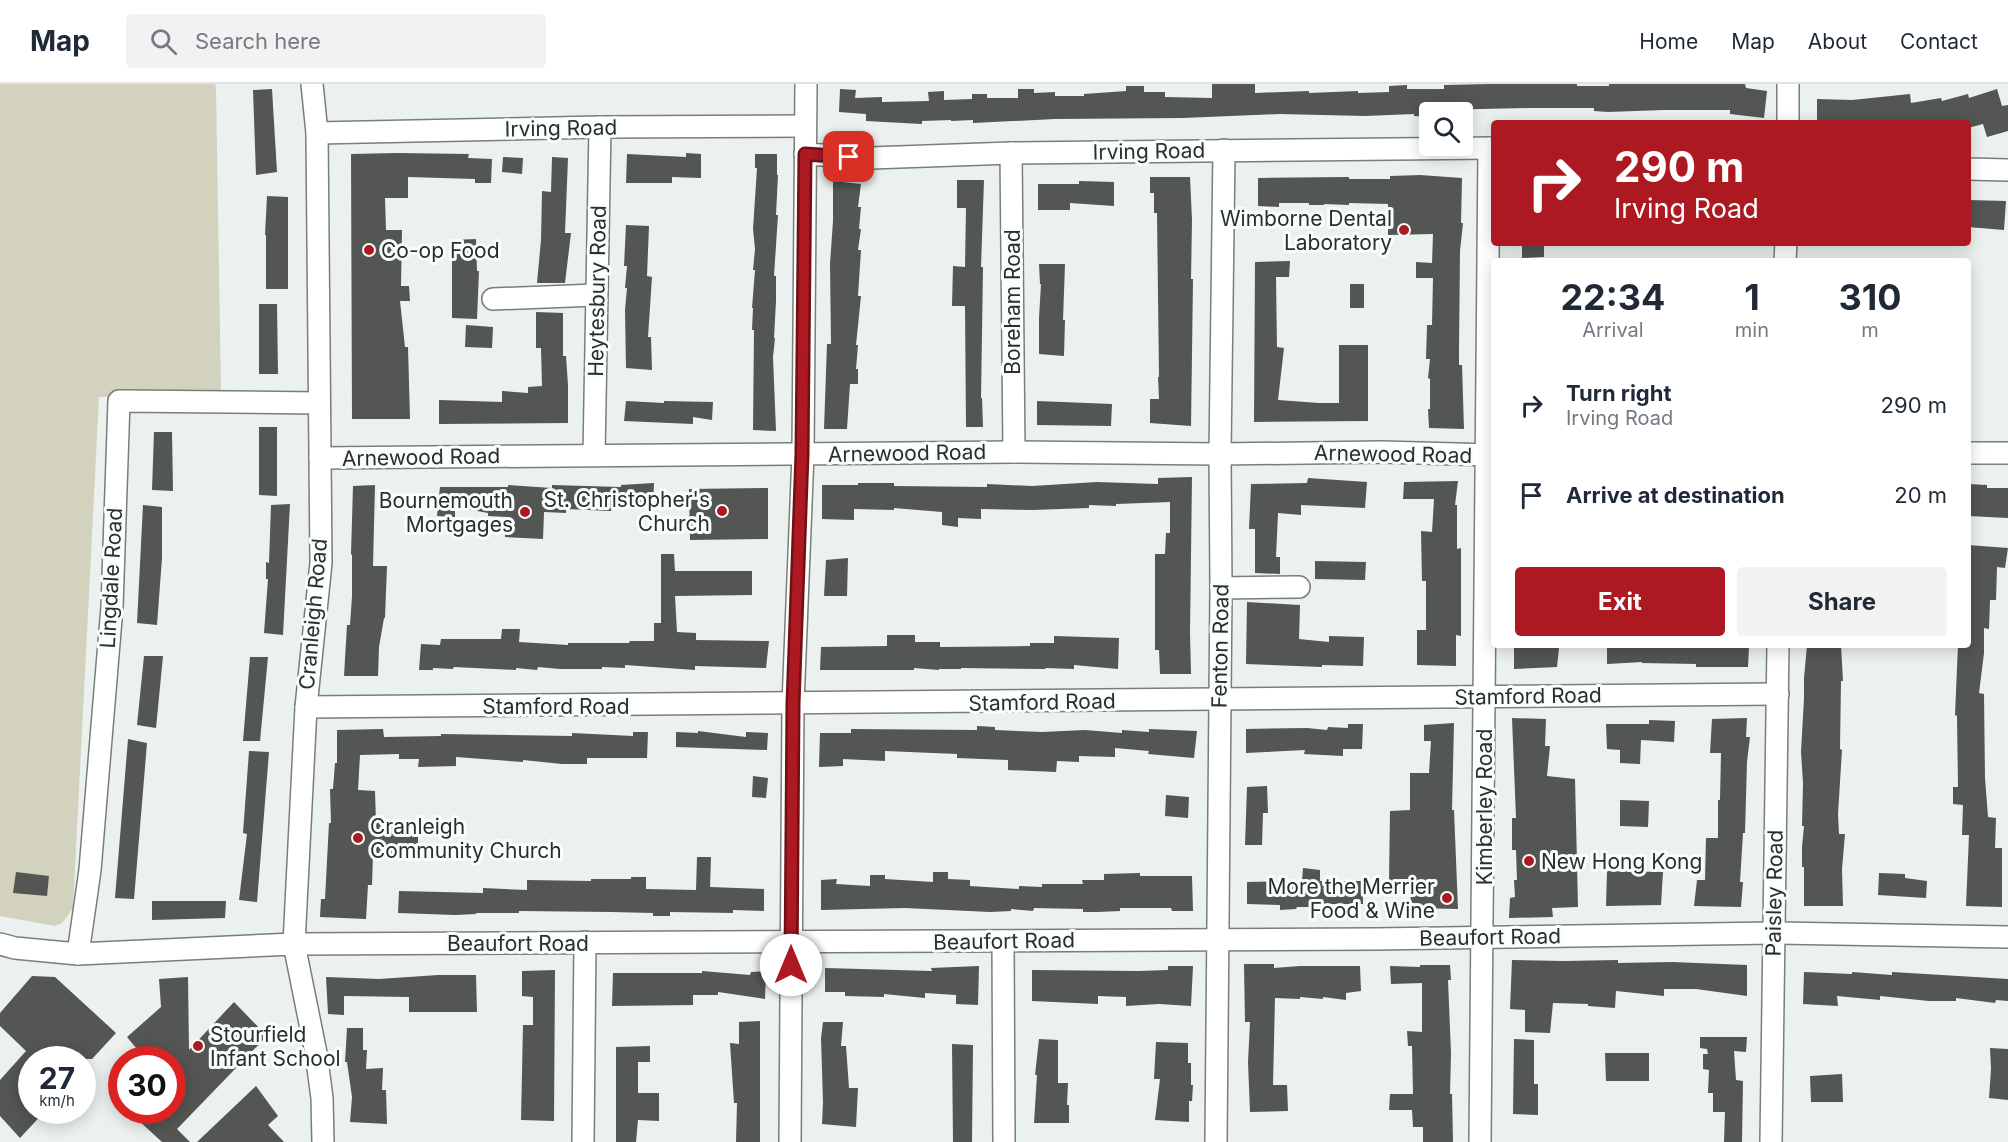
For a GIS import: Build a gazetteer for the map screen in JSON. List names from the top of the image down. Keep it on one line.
{"streets":{"street":["Irving Road","Heytesbury Road","Boreham Road","Arnewood Road","Lingdale Road","Cranleigh Road","Fenton Road","Stamford Road","Kimberley Road","Paisley Road","Beaufort Road"]},"crossings":[["Irving Road","Heytesbury Road"],["Irving Road","Boreham Road"],["Irving Road","Cranleigh Road"],["Irving Road","Fenton Road"],["Heytesbury Road","Arnewood Road"],["Boreham Road","Arnewood Road"],["Arnewood Road","Cranleigh Road"],["Arnewood Road","Fenton Road"],["Arnewood Road","Kimberley Road"],["Lingdale Road","Cranleigh Road"],["Lingdale Road","Beaufort Road"],["Cranleigh Road","Stamford Road"],["Cranleigh Road","Beaufort Road"],["Fenton Road","Stamford Road"],["Fenton Road","Beaufort Road"],["Stamford Road","Kimberley Road"],["Stamford Road","Paisley Road"],["Kimberley Road","Beaufort Road"],["Paisley Road","Beaufort Road"]],"places":["Wimborne Dental Laboratory","Co-op Food","St. Christopher's Church","Bournemouth Mortgages","Cranleigh Community Church","New Hong Kong","More the Merrier Food & Wine","Stourfield Infant School"],"page":{"header":"Map","search":"Search here","nav":["Home","Map","About","Contact"],"turn":["290 m","Irving Road"],"eta":["22:34","Arrival","1","min","310","m"],"list":[{"name":"Turn right","note":"Irving Road","value":"290 m"},{"name":"Arrive at destination","value":"20 m"}],"buttons":["Exit","Share"],"speed":"27 km/h","limit":"30"}}
